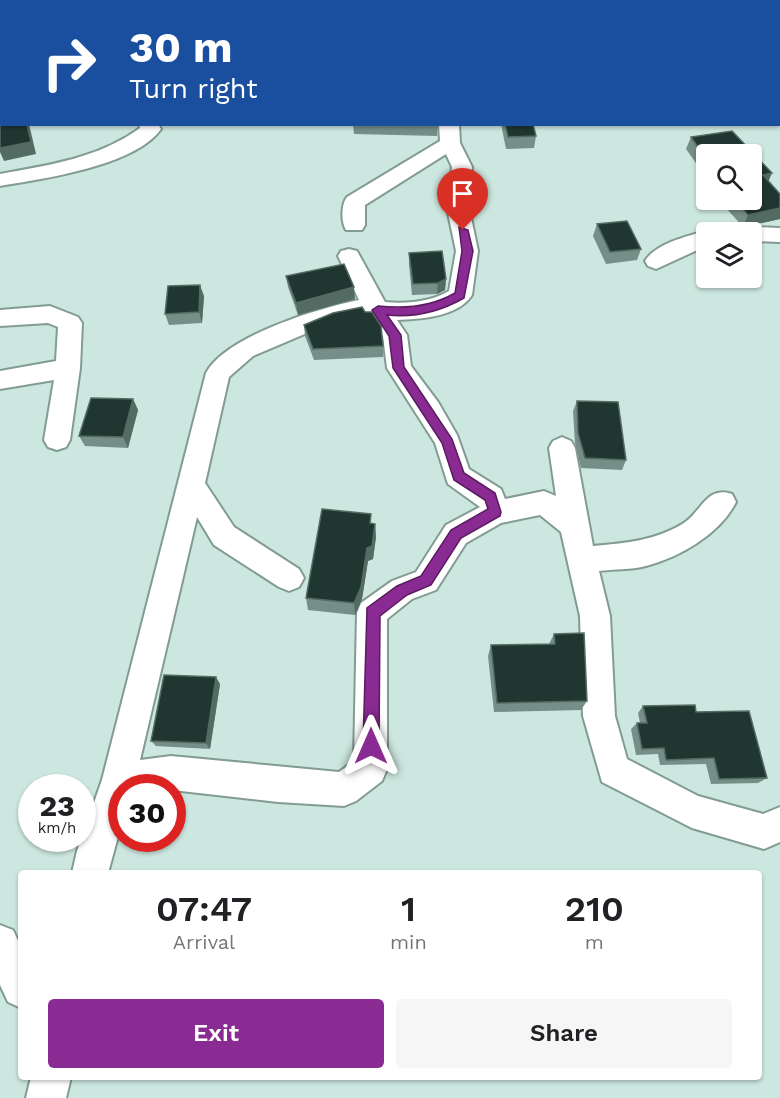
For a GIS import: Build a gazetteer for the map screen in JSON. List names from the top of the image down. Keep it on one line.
{"page":{"turn":["30 m","Turn right"],"speed":"23 km/h","limit":"30","eta":["07:47","Arrival","1","min","210","m"],"buttons":["Exit","Share"]}}
